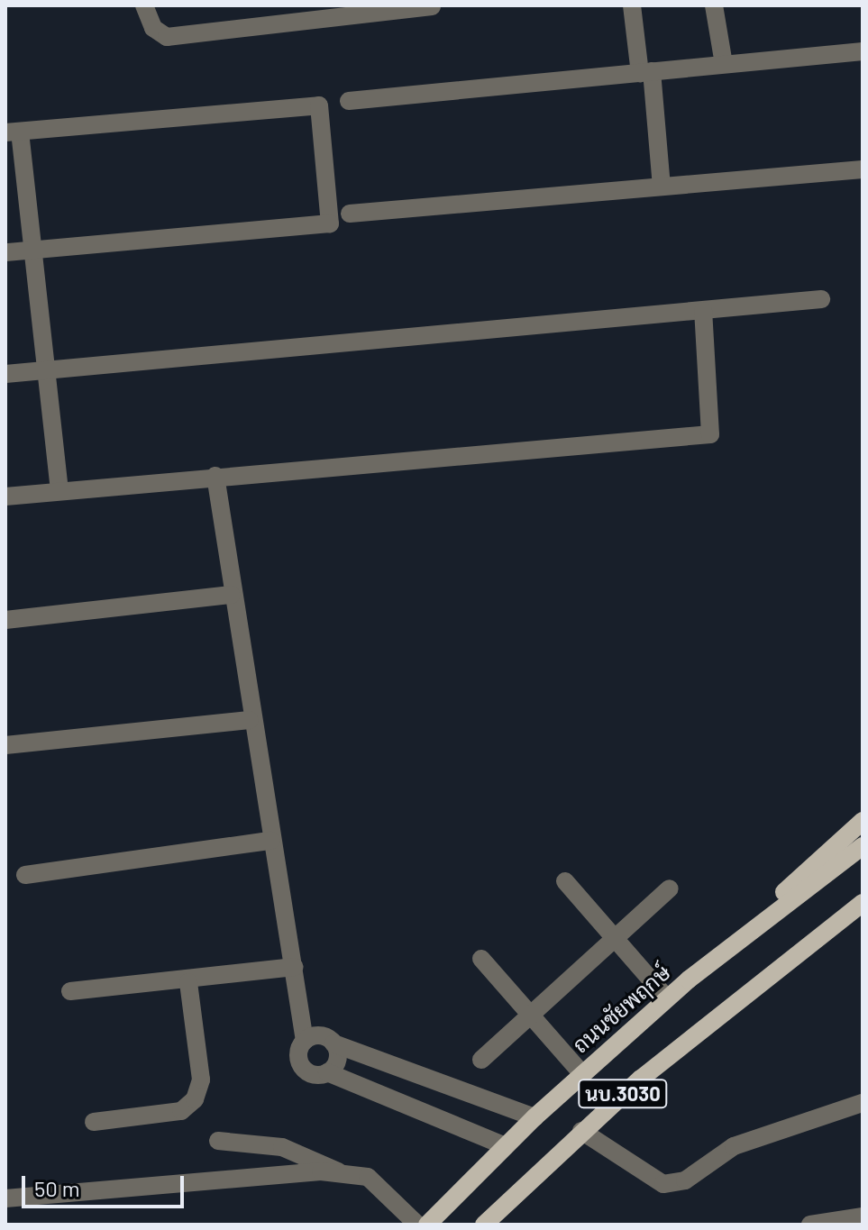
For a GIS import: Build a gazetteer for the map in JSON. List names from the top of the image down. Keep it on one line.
{"streets":{"main road":["ถนนชัยพฤกษ์","นบ.3030"]},"scale_bar":"50 m"}
